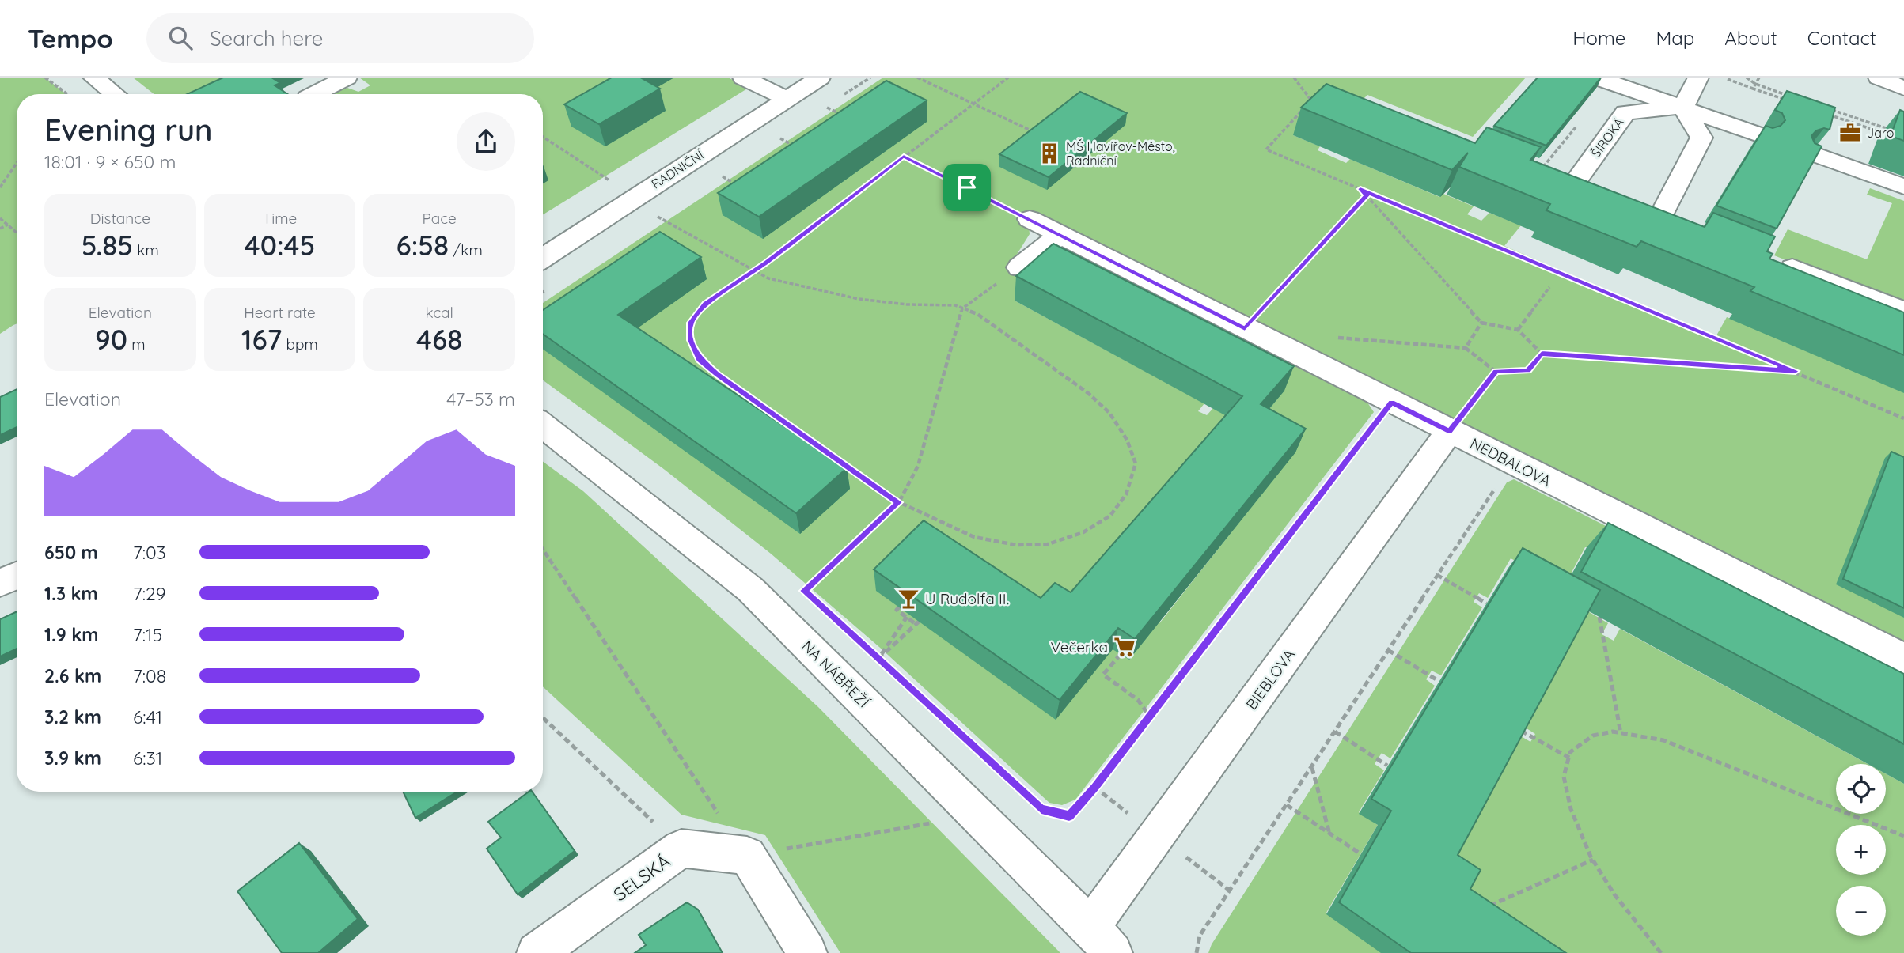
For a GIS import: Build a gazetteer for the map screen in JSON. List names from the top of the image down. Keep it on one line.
{"streets":{"street":["ŠIROKÁ","RADNIČNÍ","NEDBALOVA","NA NÁBŘEŽÍ","BIEBLOVA","SELSKÁ"]},"crossings":[["NEDBALOVA","BIEBLOVA"],["NA NÁBŘEŽÍ","BIEBLOVA"]],"places":{"office":["Jaro"],"building":["MŠ Havířov-Město, Radniční"],"bar":["U Rudolfa II."],"supermarket":["Večerka"]},"page":{"header":"Tempo","search":"Search here","nav":["Home","Map","About","Contact"],"heading":["Evening run","18:01 · 9 × 650 m"],"stats":[["Distance","5.85 km"],["Time","40:45"],["Pace","6:58 /km"],["Elevation","90 m"],["Heart rate","167 bpm"],["kcal","468"]],"chart":["Elevation","47–53 m"],"list":[{"name":"650 m","note":"7:03"},{"name":"1.3 km","note":"7:29"},{"name":"1.9 km","note":"7:15"},{"name":"2.6 km","note":"7:08"},{"name":"3.2 km","note":"6:41"},{"name":"3.9 km","note":"6:31"}],"map_buttons":["+","−"]}}
